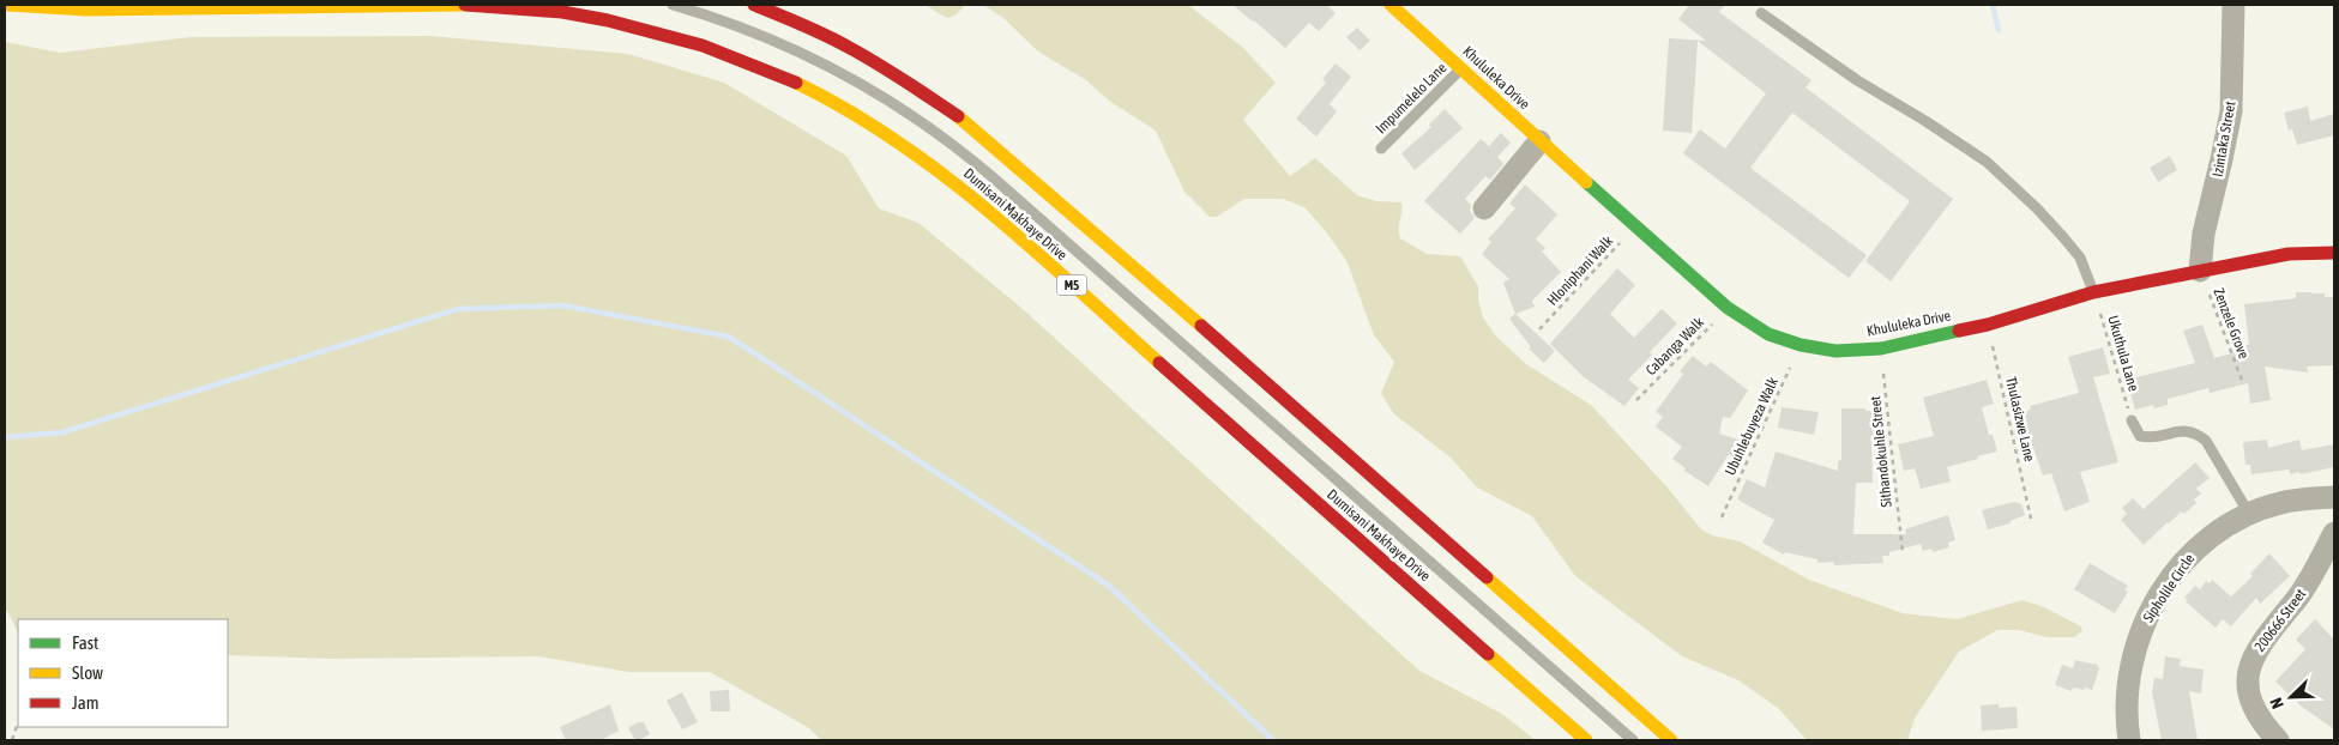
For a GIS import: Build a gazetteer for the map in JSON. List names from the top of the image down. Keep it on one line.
{"streets":{"main road":["Khululeka Drive","Dumisani Makhaye Drive","M5"],"street":["Izintaka Street","Sipholile Circle","200666 Street"],"lane":["Impumelelo Lane"],"path":["Hloniphani Walk","Zenzele Grove","Cabanga Walk","Ukuthula Lane","Thulasizwe Lane","Ubuhlebuyeza Walk","Sithandokuhle Street"]},"crossings":[["Khululeka Drive","Impumelelo Lane"],["Khululeka Drive","Izintaka Street"],["Khululeka Drive","Hloniphani Walk"],["Khululeka Drive","Zenzele Grove"],["Khululeka Drive","Cabanga Walk"],["Khululeka Drive","Ukuthula Lane"],["Khululeka Drive","Thulasizwe Lane"],["Khululeka Drive","Ubuhlebuyeza Walk"],["Khululeka Drive","Sithandokuhle Street"],["Izintaka Street","Zenzele Grove"]],"legend":["Fast","Slow","Jam"],"north":"bottom left"}
